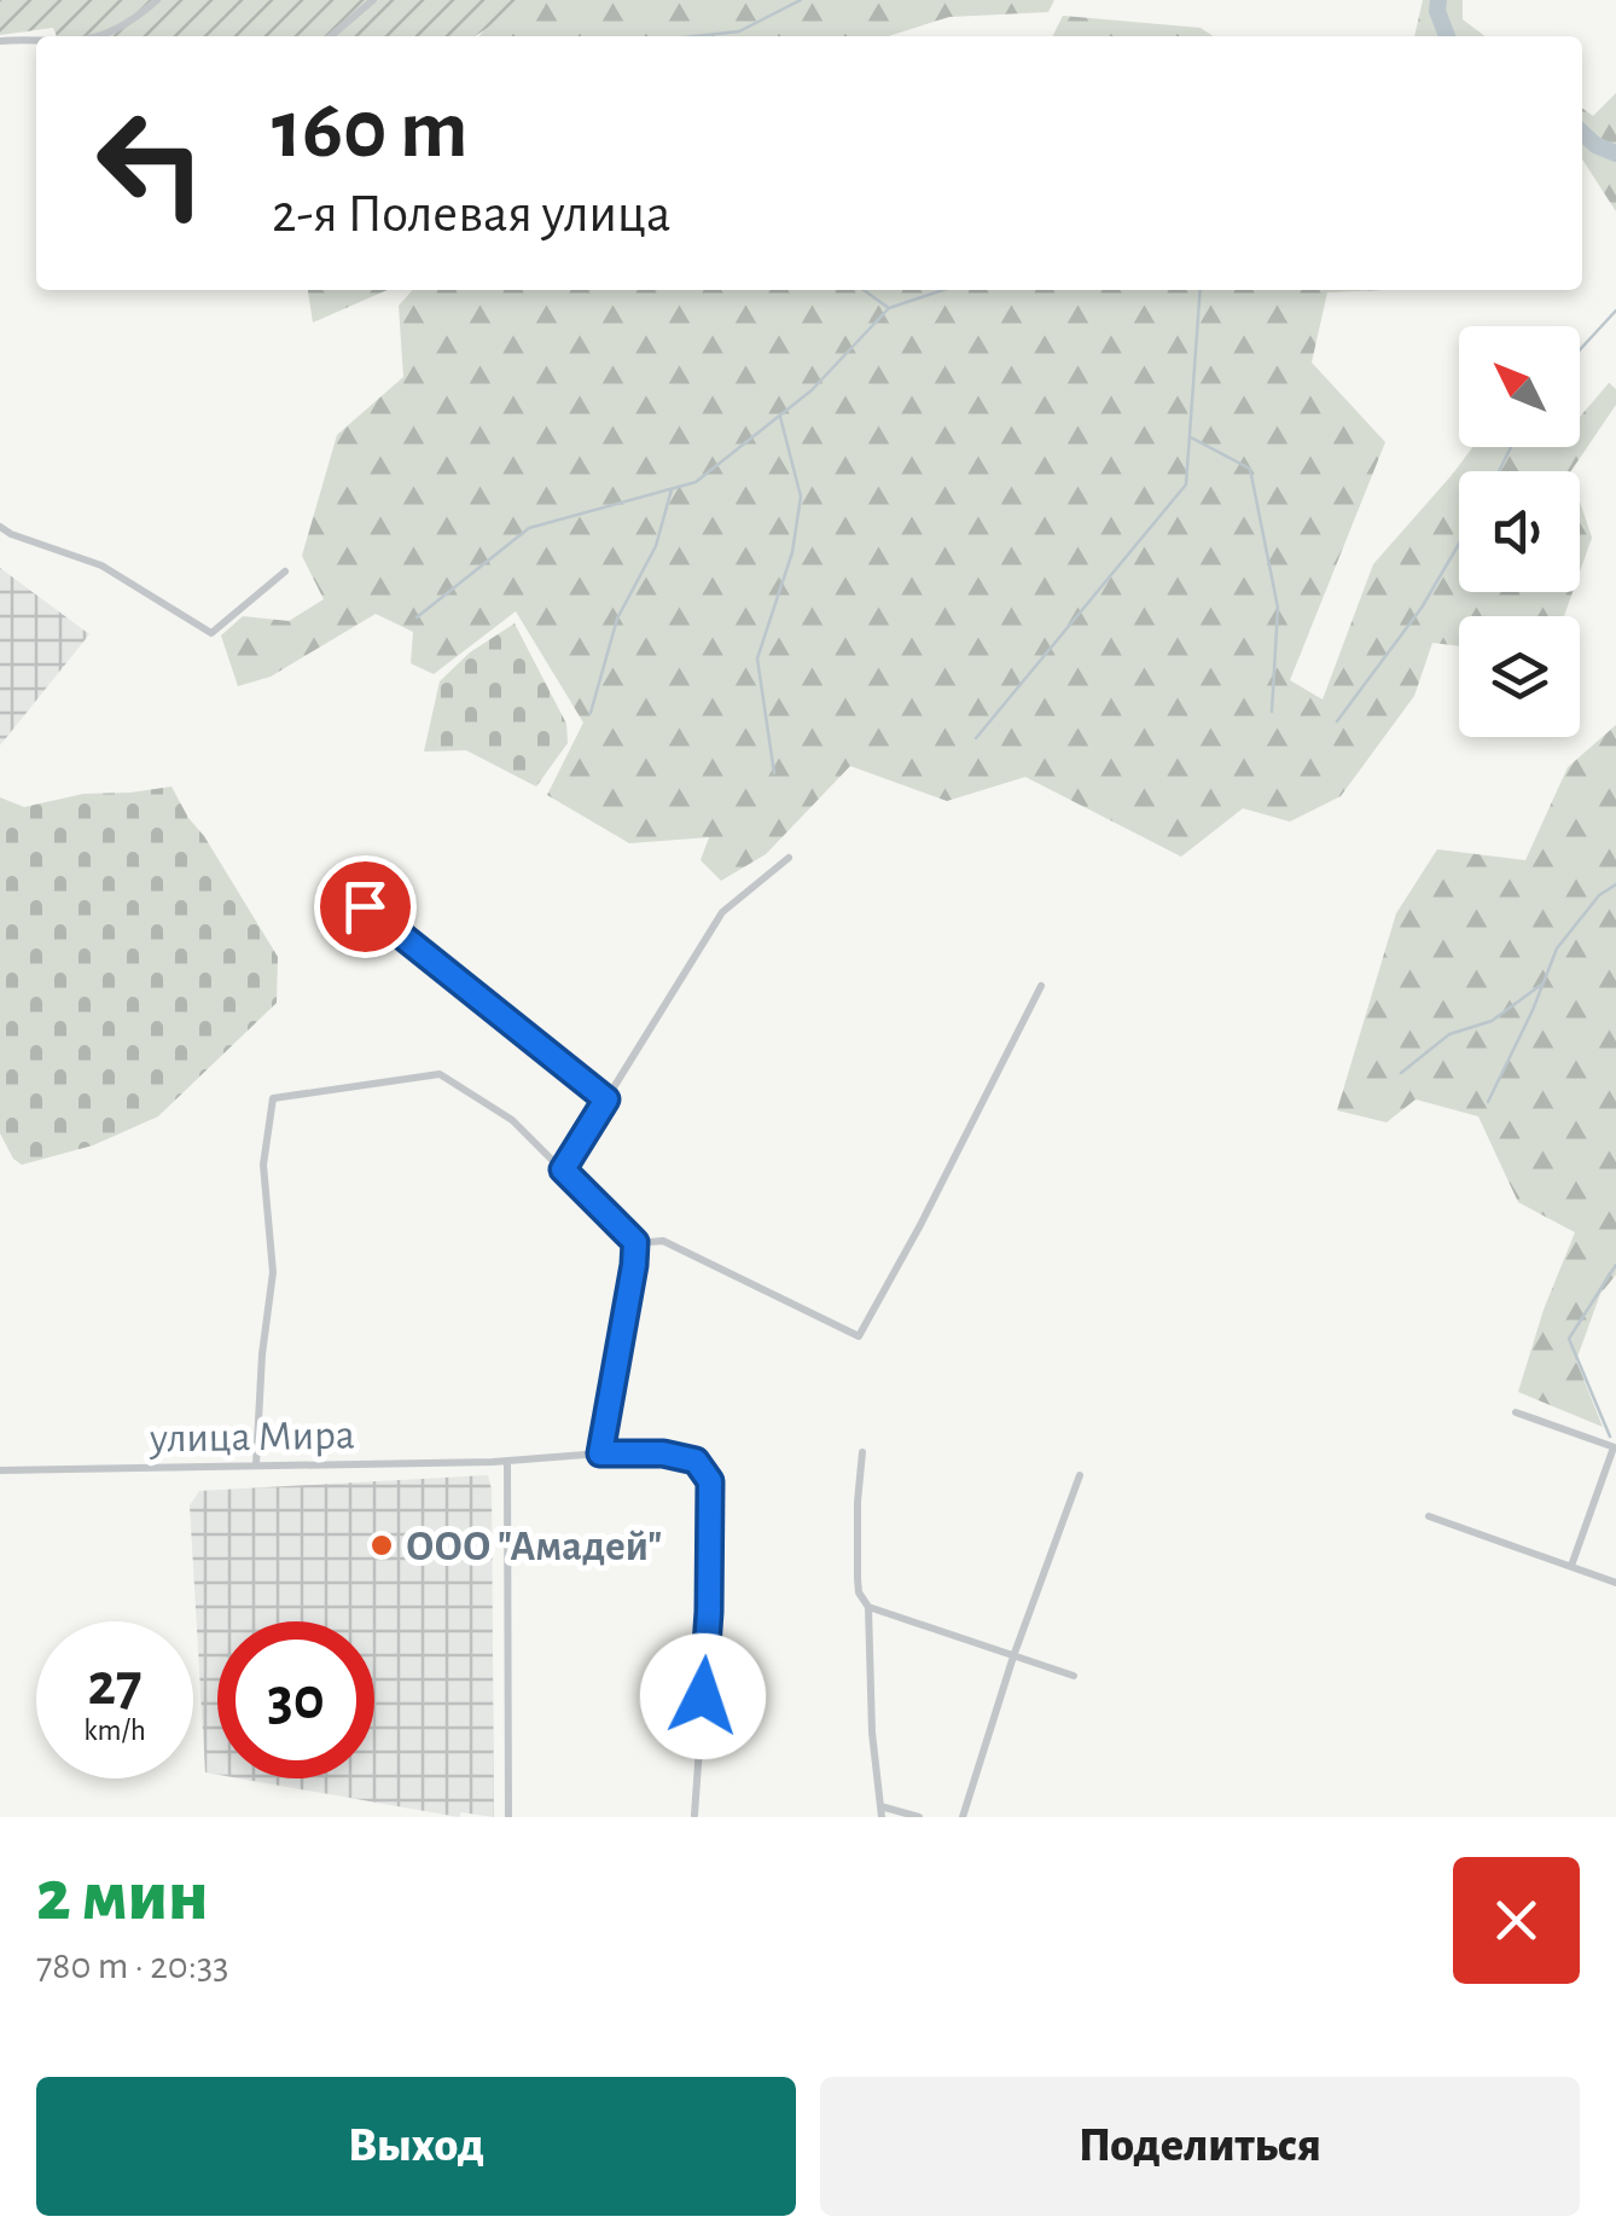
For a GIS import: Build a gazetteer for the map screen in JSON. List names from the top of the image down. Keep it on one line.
{"streets":{"street":["улица Мира"]},"places":["ООО \"Амадей\""],"north":"top left","page":{"turn":["160 m","2-я Полевая улица"],"speed":"27 km/h","limit":"30","heading":["2 мин","780 m · 20:33"],"buttons":["Выход","Поделиться"]}}
